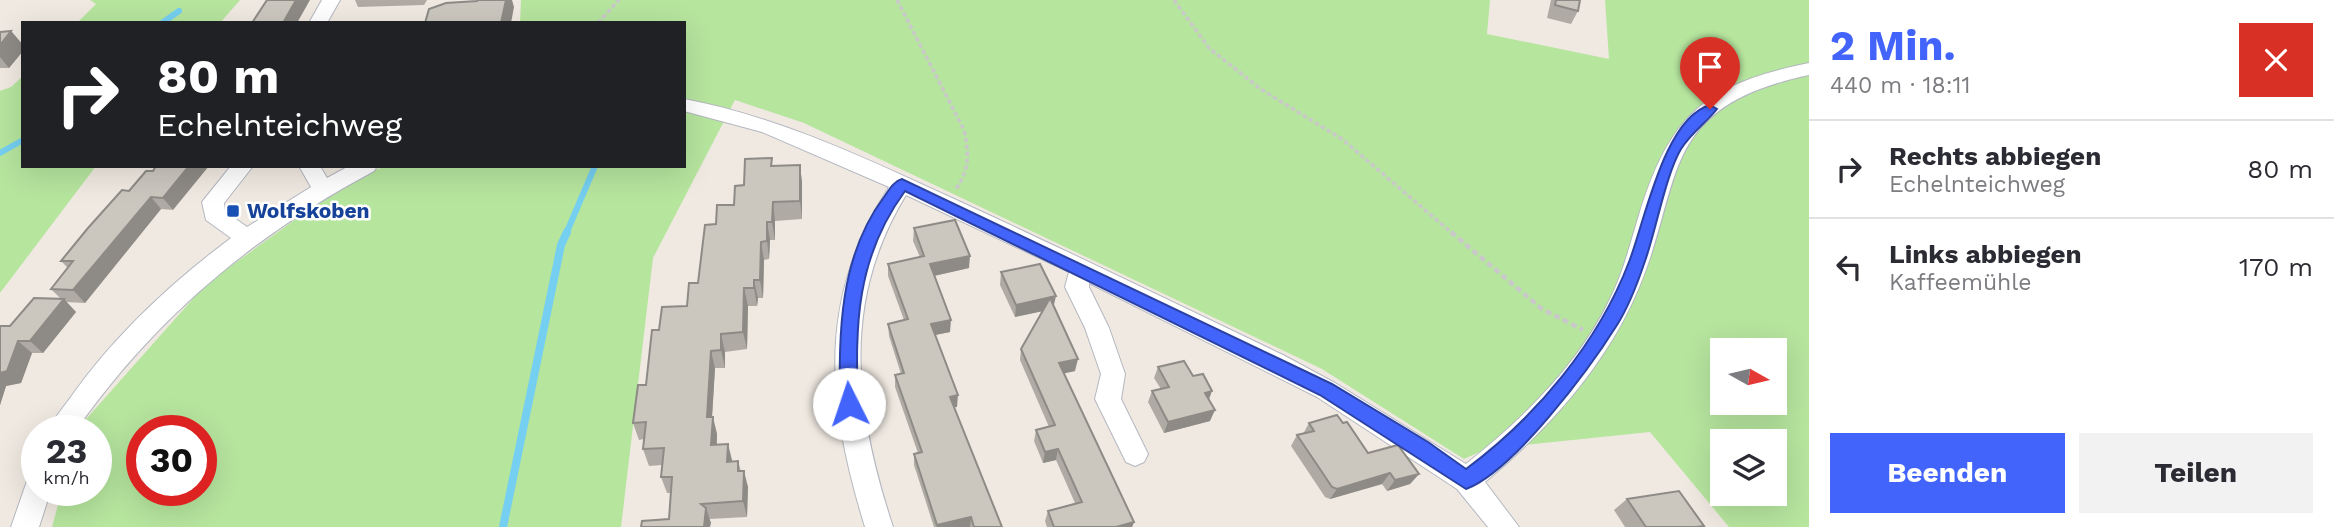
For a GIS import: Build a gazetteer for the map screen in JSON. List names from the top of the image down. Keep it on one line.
{"places":{"transit":["Wolfskoben"]},"north":"right","page":{"heading":["2 Min.","440 m · 18:11"],"turn":["80 m","Echelnteichweg"],"list":[{"name":"Rechts abbiegen","note":"Echelnteichweg","value":"80 m"},{"name":"Links abbiegen","note":"Kaffeemühle","value":"170 m"}],"speed":"23 km/h","limit":"30","buttons":["Beenden","Teilen"]}}
